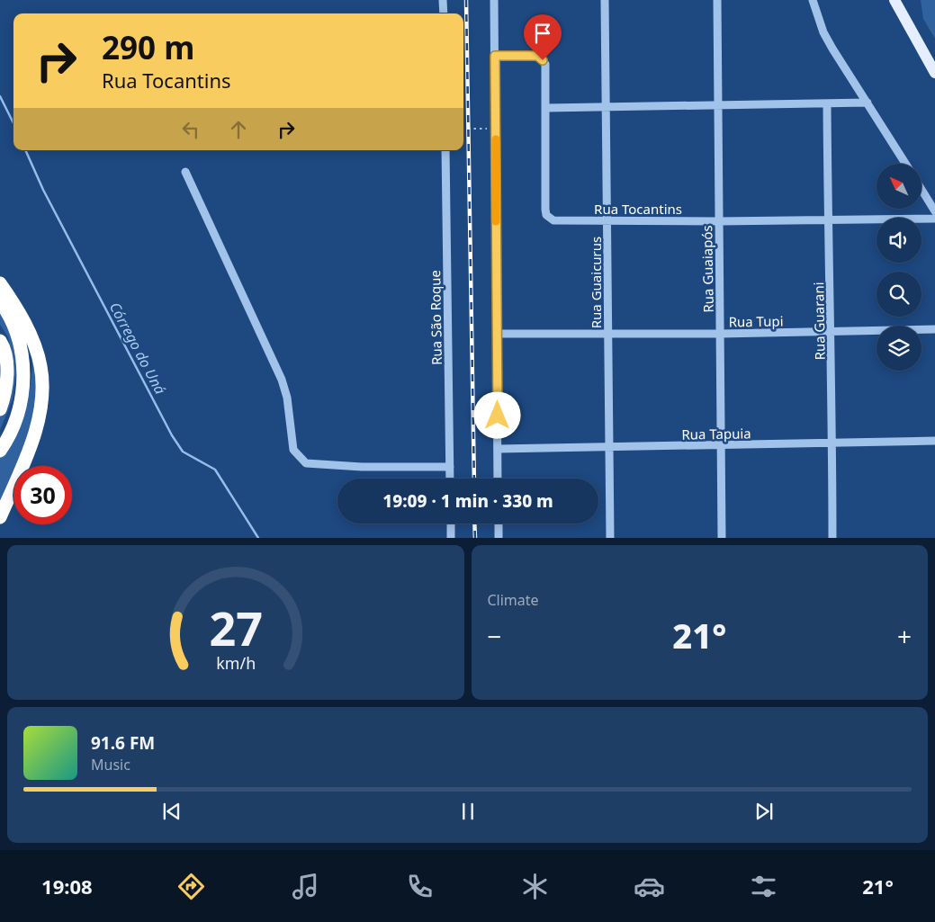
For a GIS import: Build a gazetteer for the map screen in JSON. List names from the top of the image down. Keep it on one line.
{"streets":{"street":["Rua Tocantins","Rua Guaiapós","Rua Guaicurus","Rua São Roque","Rua Tupi","Rua Guarani","Rua Tapuia"]},"crossings":[["Rua Tocantins","Rua Guaiapós"],["Rua Tocantins","Rua Guaicurus"],["Rua Tocantins","Rua Guarani"],["Rua Guaiapós","Rua Tupi"],["Rua Guaiapós","Rua Tapuia"],["Rua Guaicurus","Rua Tupi"],["Rua Guaicurus","Rua Tapuia"],["Rua Tupi","Rua Guarani"],["Rua Guarani","Rua Tapuia"]],"water":["Córrego do Uná"],"north":"top left","page":{"turn":["290 m","Rua Tocantins"],"limit":"30","trip":"19:09 · 1 min · 330 m","tile":"Climate","heat":["−","21°","+"],"song":["91.6 FM","Music"],"tabs":["19:08","21°"],"gauge":["27","km/h"]}}
